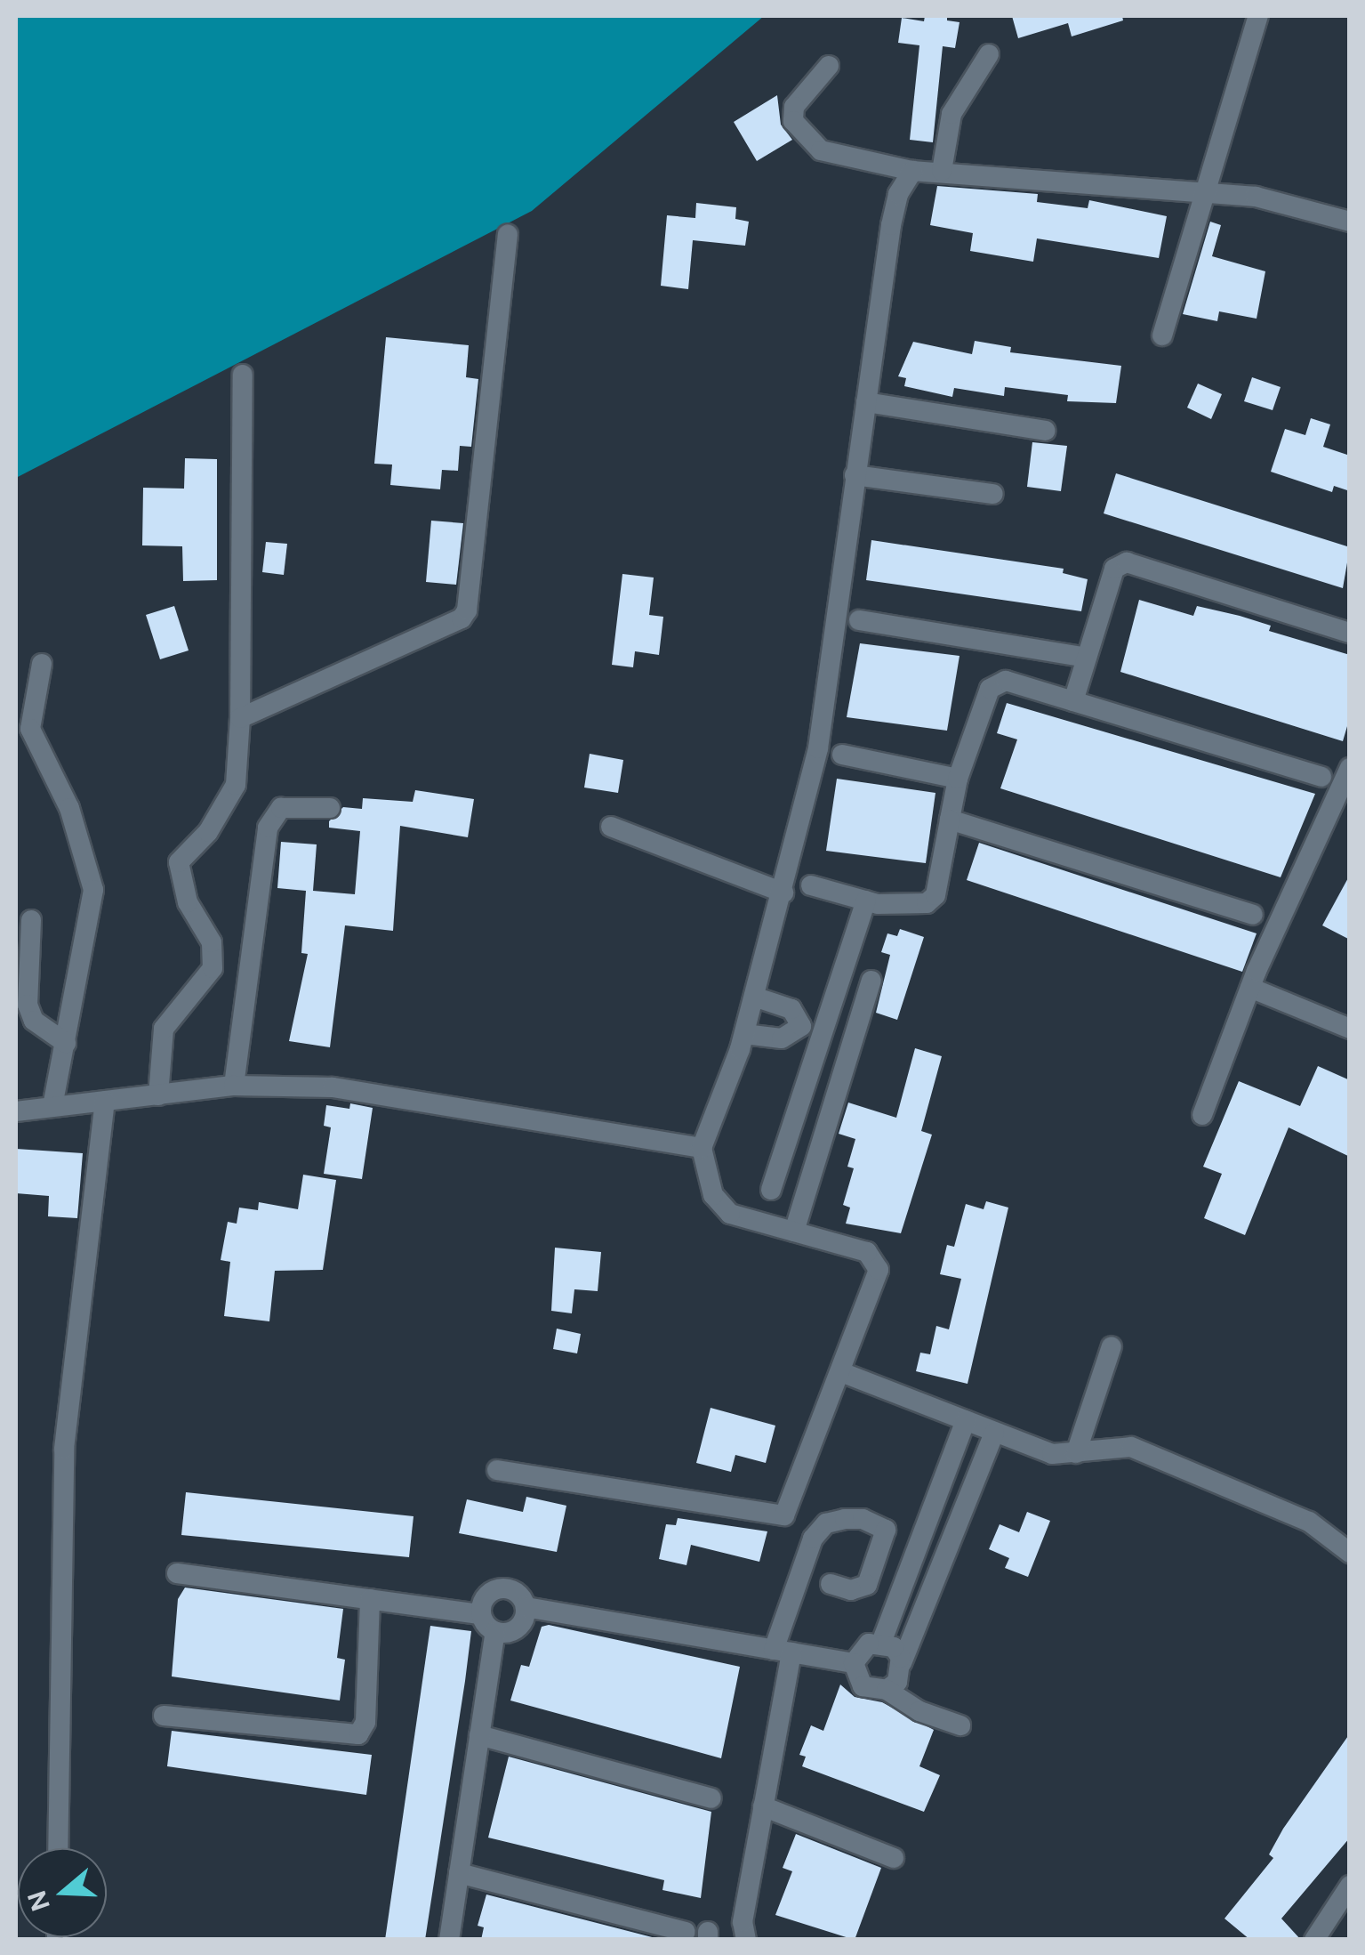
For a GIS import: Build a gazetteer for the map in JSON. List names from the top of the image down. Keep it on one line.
{"north":"left"}
